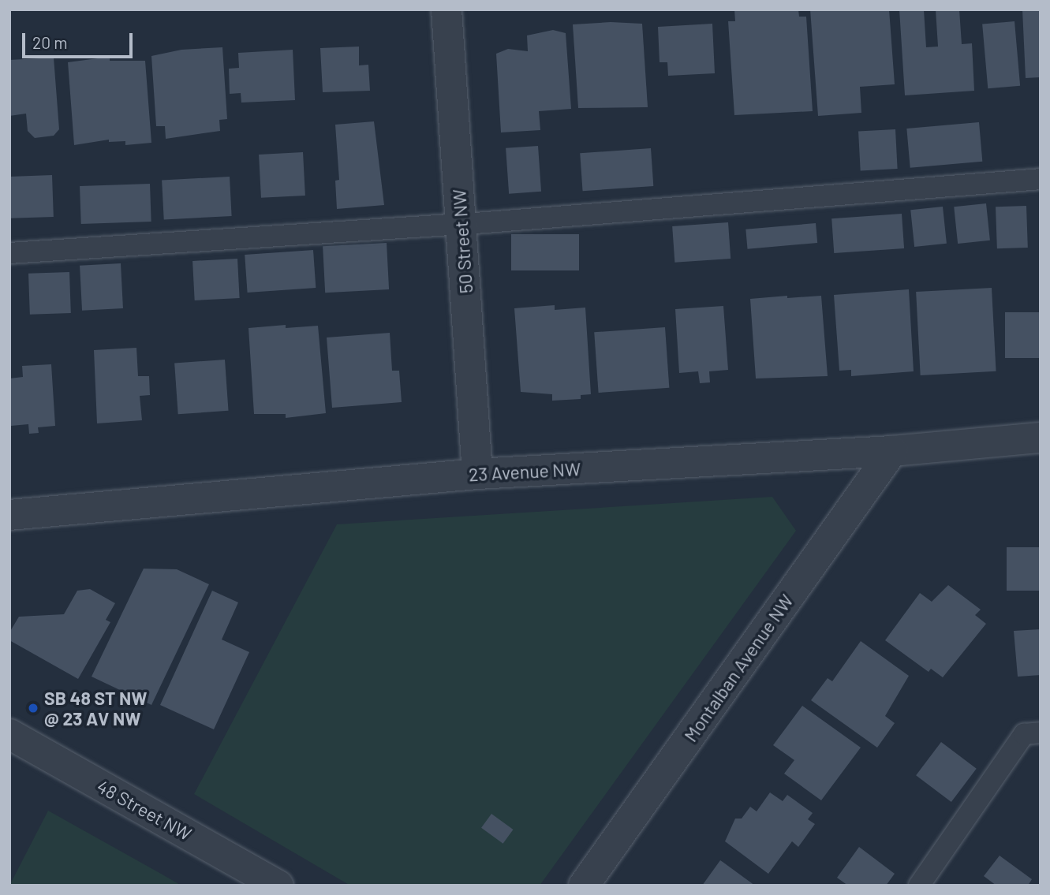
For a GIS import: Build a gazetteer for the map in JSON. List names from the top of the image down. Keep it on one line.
{"streets":{"street":["50 Street NW","23 Avenue NW","Montalban Avenue NW","48 Street NW"]},"crossings":[["50 Street NW","23 Avenue NW"],["23 Avenue NW","Montalban Avenue NW"]],"places":["SB 48 ST NW @ 23 AV NW"],"scale_bar":"20 m"}
